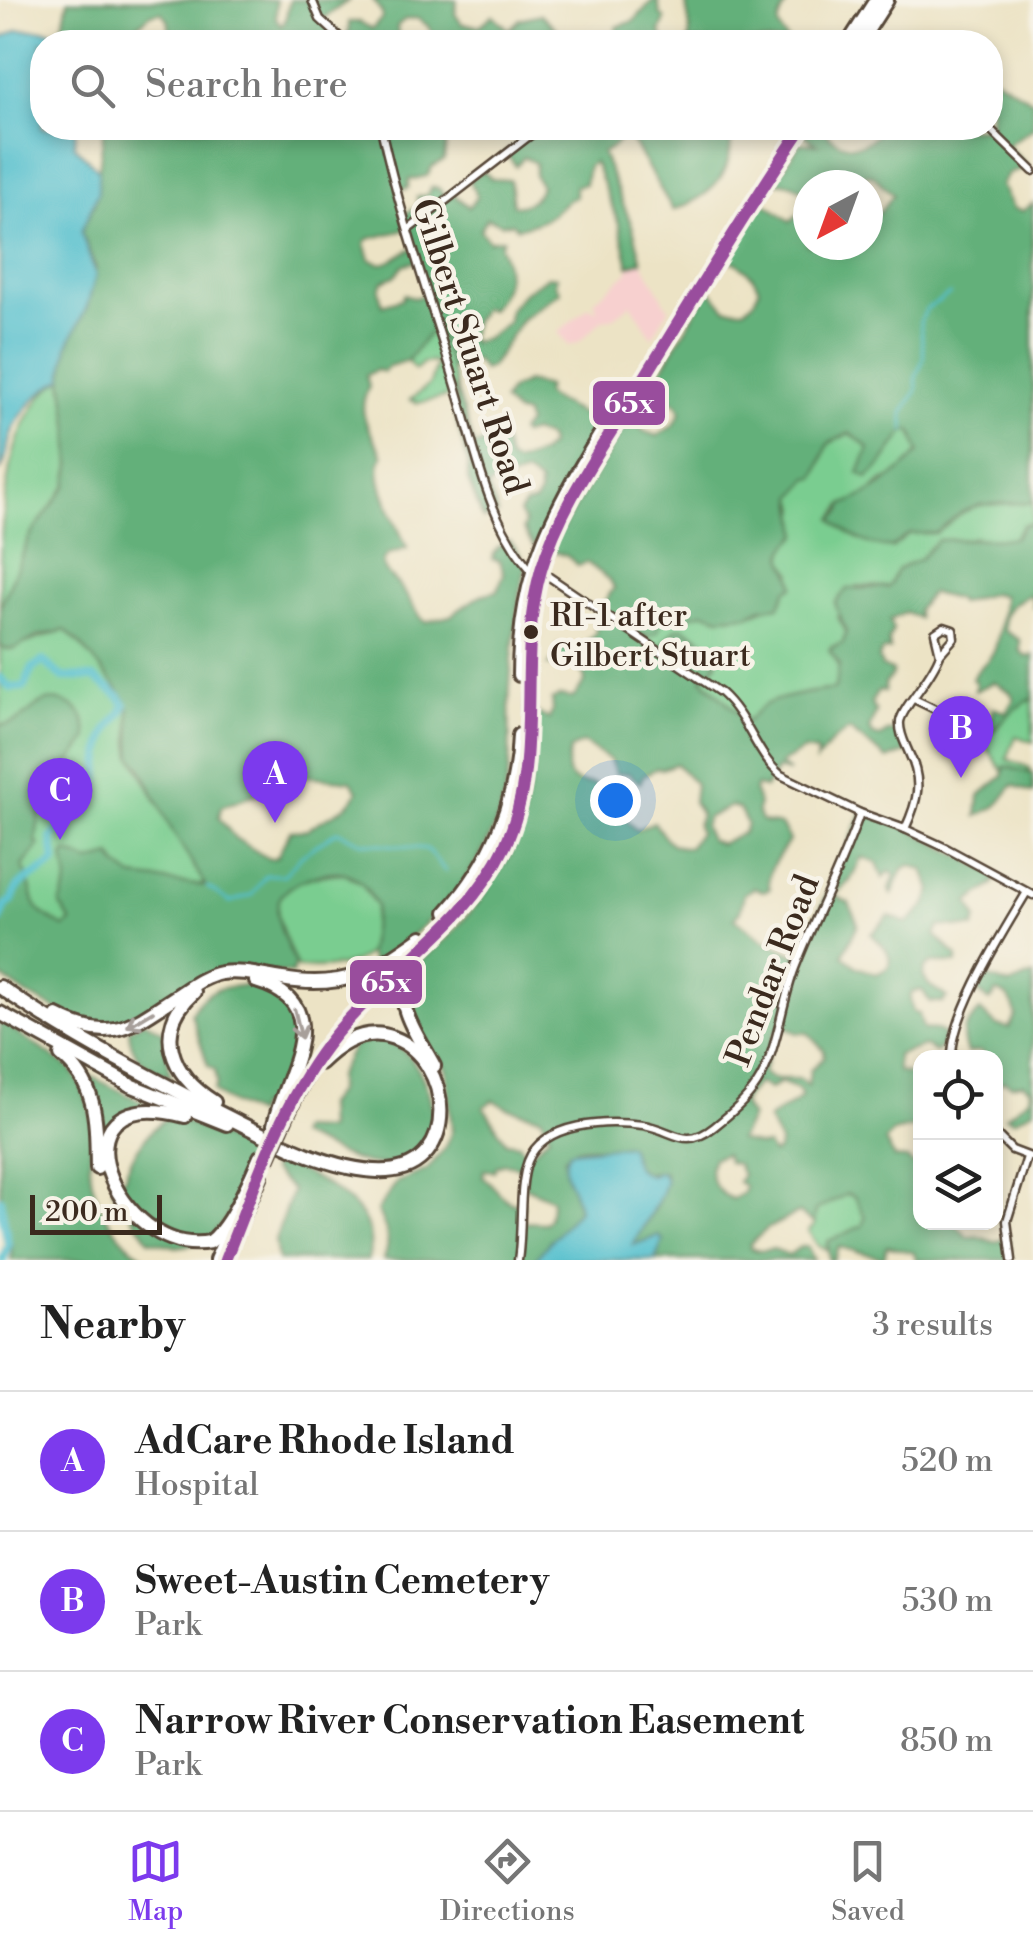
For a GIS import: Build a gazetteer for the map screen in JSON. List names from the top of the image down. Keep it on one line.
{"streets":{"street":["Gilbert Stuart Road","Pendar Road"]},"places":["RI-1 after Gilbert Stuart"],"lines":["transit line 65x"],"scale_bar":"200 m","north":"bottom left","page":{"search":"Search here","pins":["B","A","C"],"scale":"200 m","heading":["Nearby","3 results"],"list":[{"mark":"A","name":"AdCare Rhode Island","note":"Hospital","value":"520 m"},{"mark":"B","name":"Sweet-Austin Cemetery","note":"Park","value":"530 m"},{"mark":"C","name":"Narrow River Conservation Easement","note":"Park","value":"850 m"}],"nav":["Map","Directions","Saved"]}}
